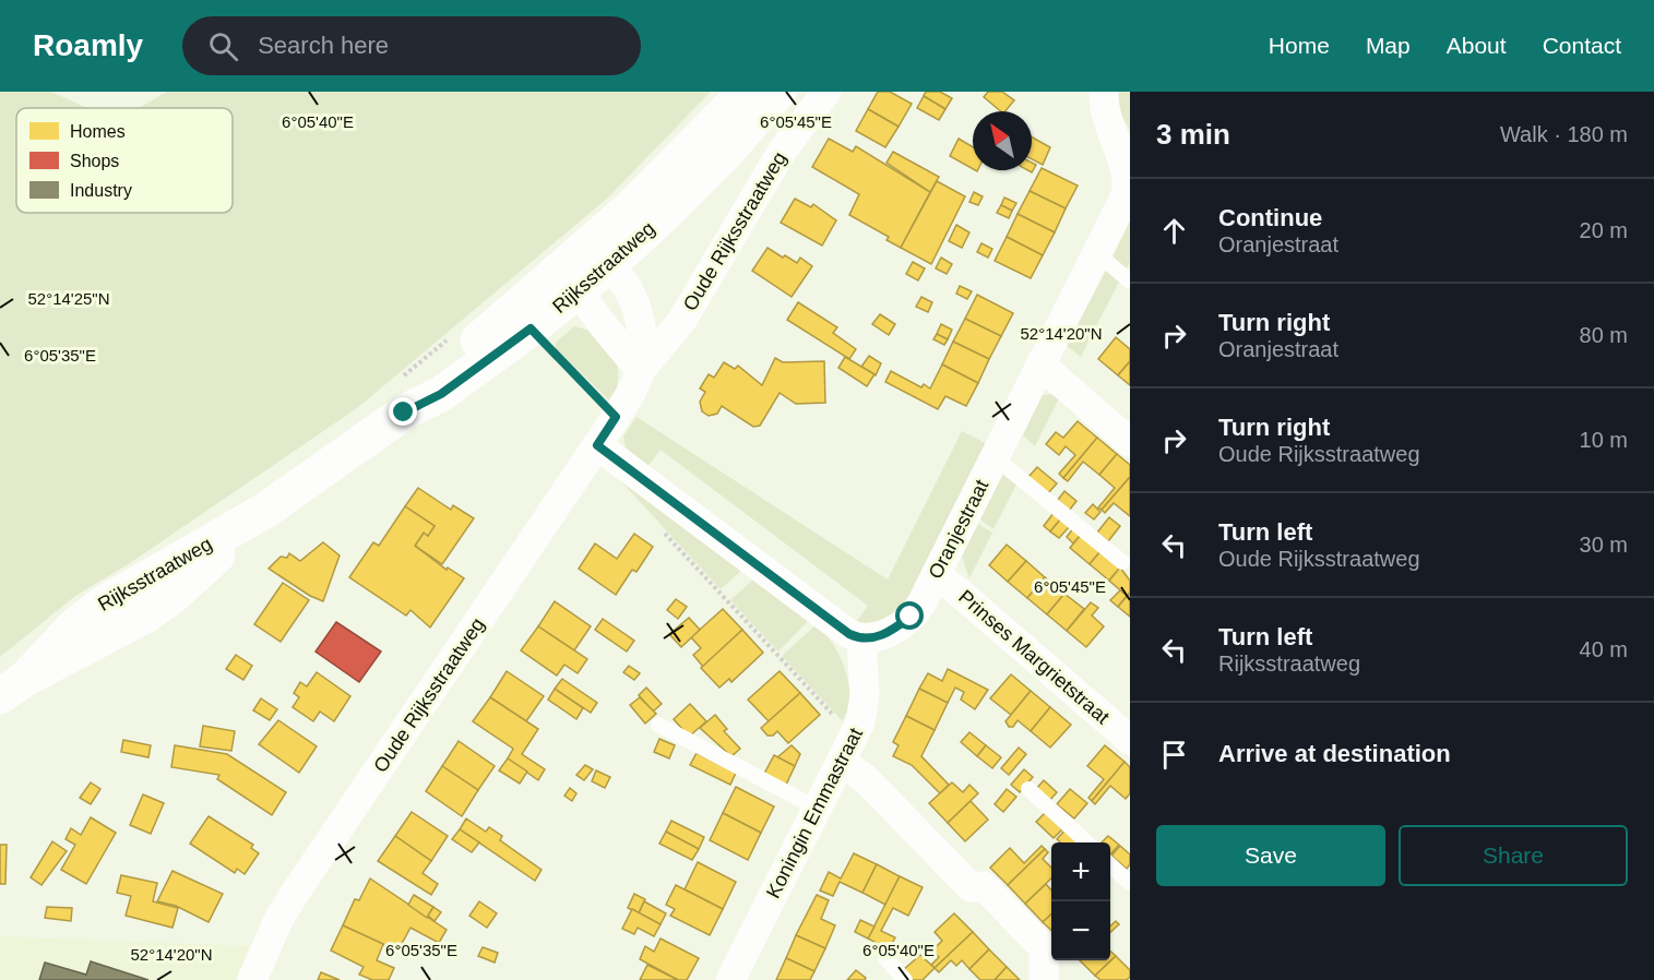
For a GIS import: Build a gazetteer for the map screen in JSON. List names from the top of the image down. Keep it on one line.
{"streets":{"main road":["Rijksstraatweg"],"street":["Oude Rijksstraatweg","Oranjestraat","Prinses Margrietstraat","Koningin Emmastraat"]},"crossings":[["Oude Rijksstraatweg","Rijksstraatweg"],["Oranjestraat","Prinses Margrietstraat"],["Oranjestraat","Koningin Emmastraat"]],"legend":["Homes","Shops","Industry"],"north":"top left","page":{"header":"Roamly","search":"Search here","nav":["Home","Map","About","Contact"],"heading":["3 min","Walk · 180 m"],"list":[["Continue","Oranjestraat","20 m"],["Turn right","Oranjestraat","80 m"],["Turn right","Oude Rijksstraatweg","10 m"],["Turn left","Oude Rijksstraatweg","30 m"],["Turn left","Rijksstraatweg","40 m"],"Arrive at destination"],"buttons":["Save","Share"],"map_buttons":["+","−"]},"coordinates":["6°05'40\"E","6°05'45\"E","52°14'25\"N","52°14'20\"N","6°05'35\"E"]}
